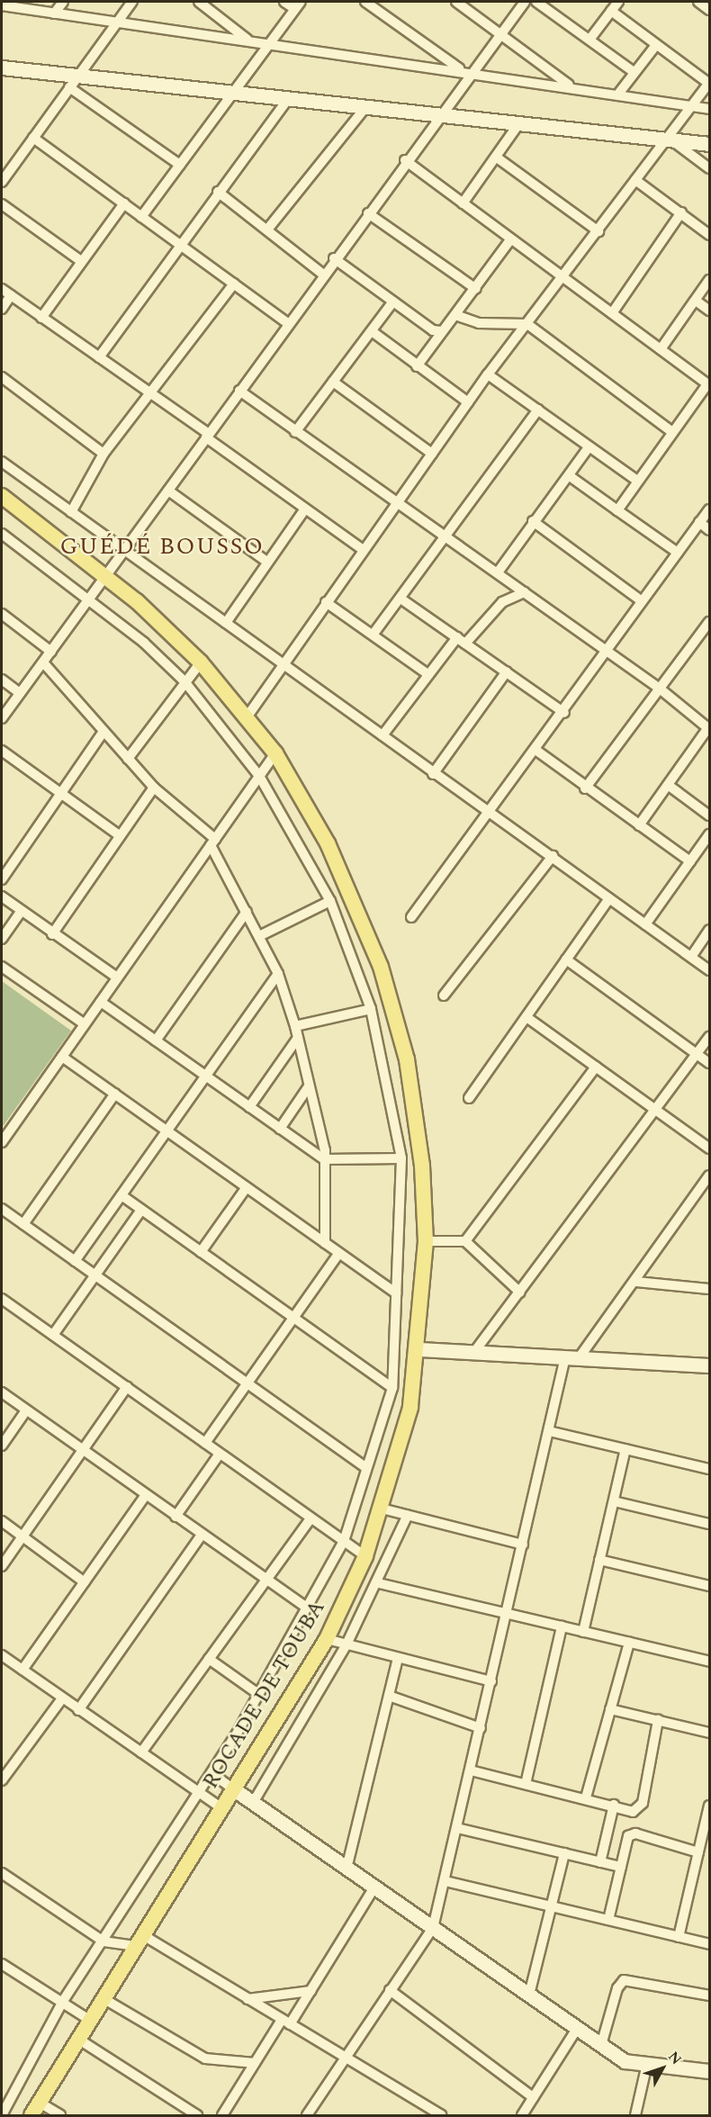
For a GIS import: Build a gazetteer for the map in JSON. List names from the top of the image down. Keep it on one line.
{"streets":{"main road":["ROCADE DE TOUBA"]},"districts":["GUÉDÉ BOUSSO"],"north":"top right"}
